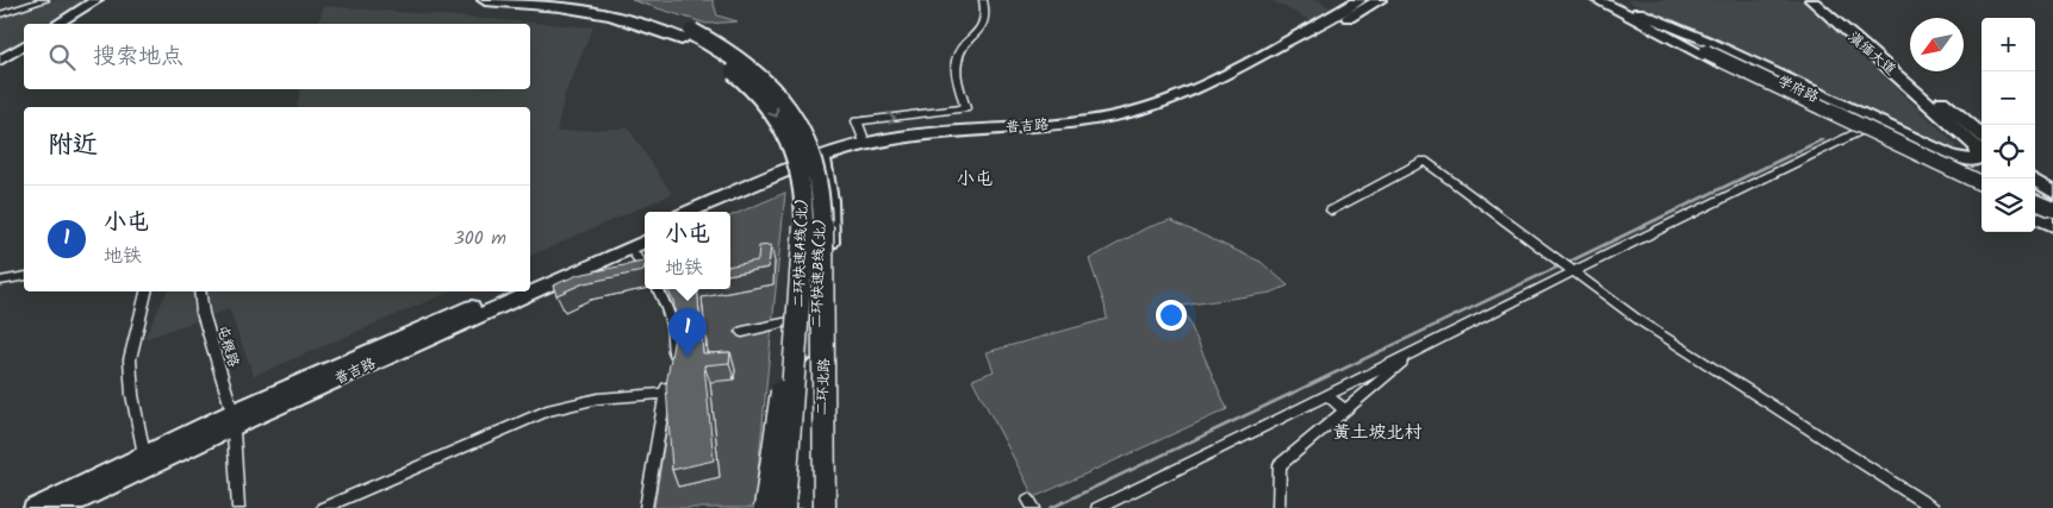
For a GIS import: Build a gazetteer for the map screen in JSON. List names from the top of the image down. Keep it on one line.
{"streets":{"highway":["二环快速A线(北)","二环快速B线(北)"],"main road":["滇缅大道","学府路","普吉路","二环北路"],"street":["屯粮路"]},"crossings":[["普吉路","屯粮路"],["普吉路","二环北路"],["二环快速A线(北)","二环快速B线(北)"]],"districts":["小屯","黄土坡北村"],"north":"bottom left","page":{"map_buttons":["+","−"],"search":"搜索地点","heading":"附近","list":[{"mark":"1","name":"小屯","note":"地铁","value":"300 m"}],"popup":["小屯","地铁"],"pins":"1"}}
